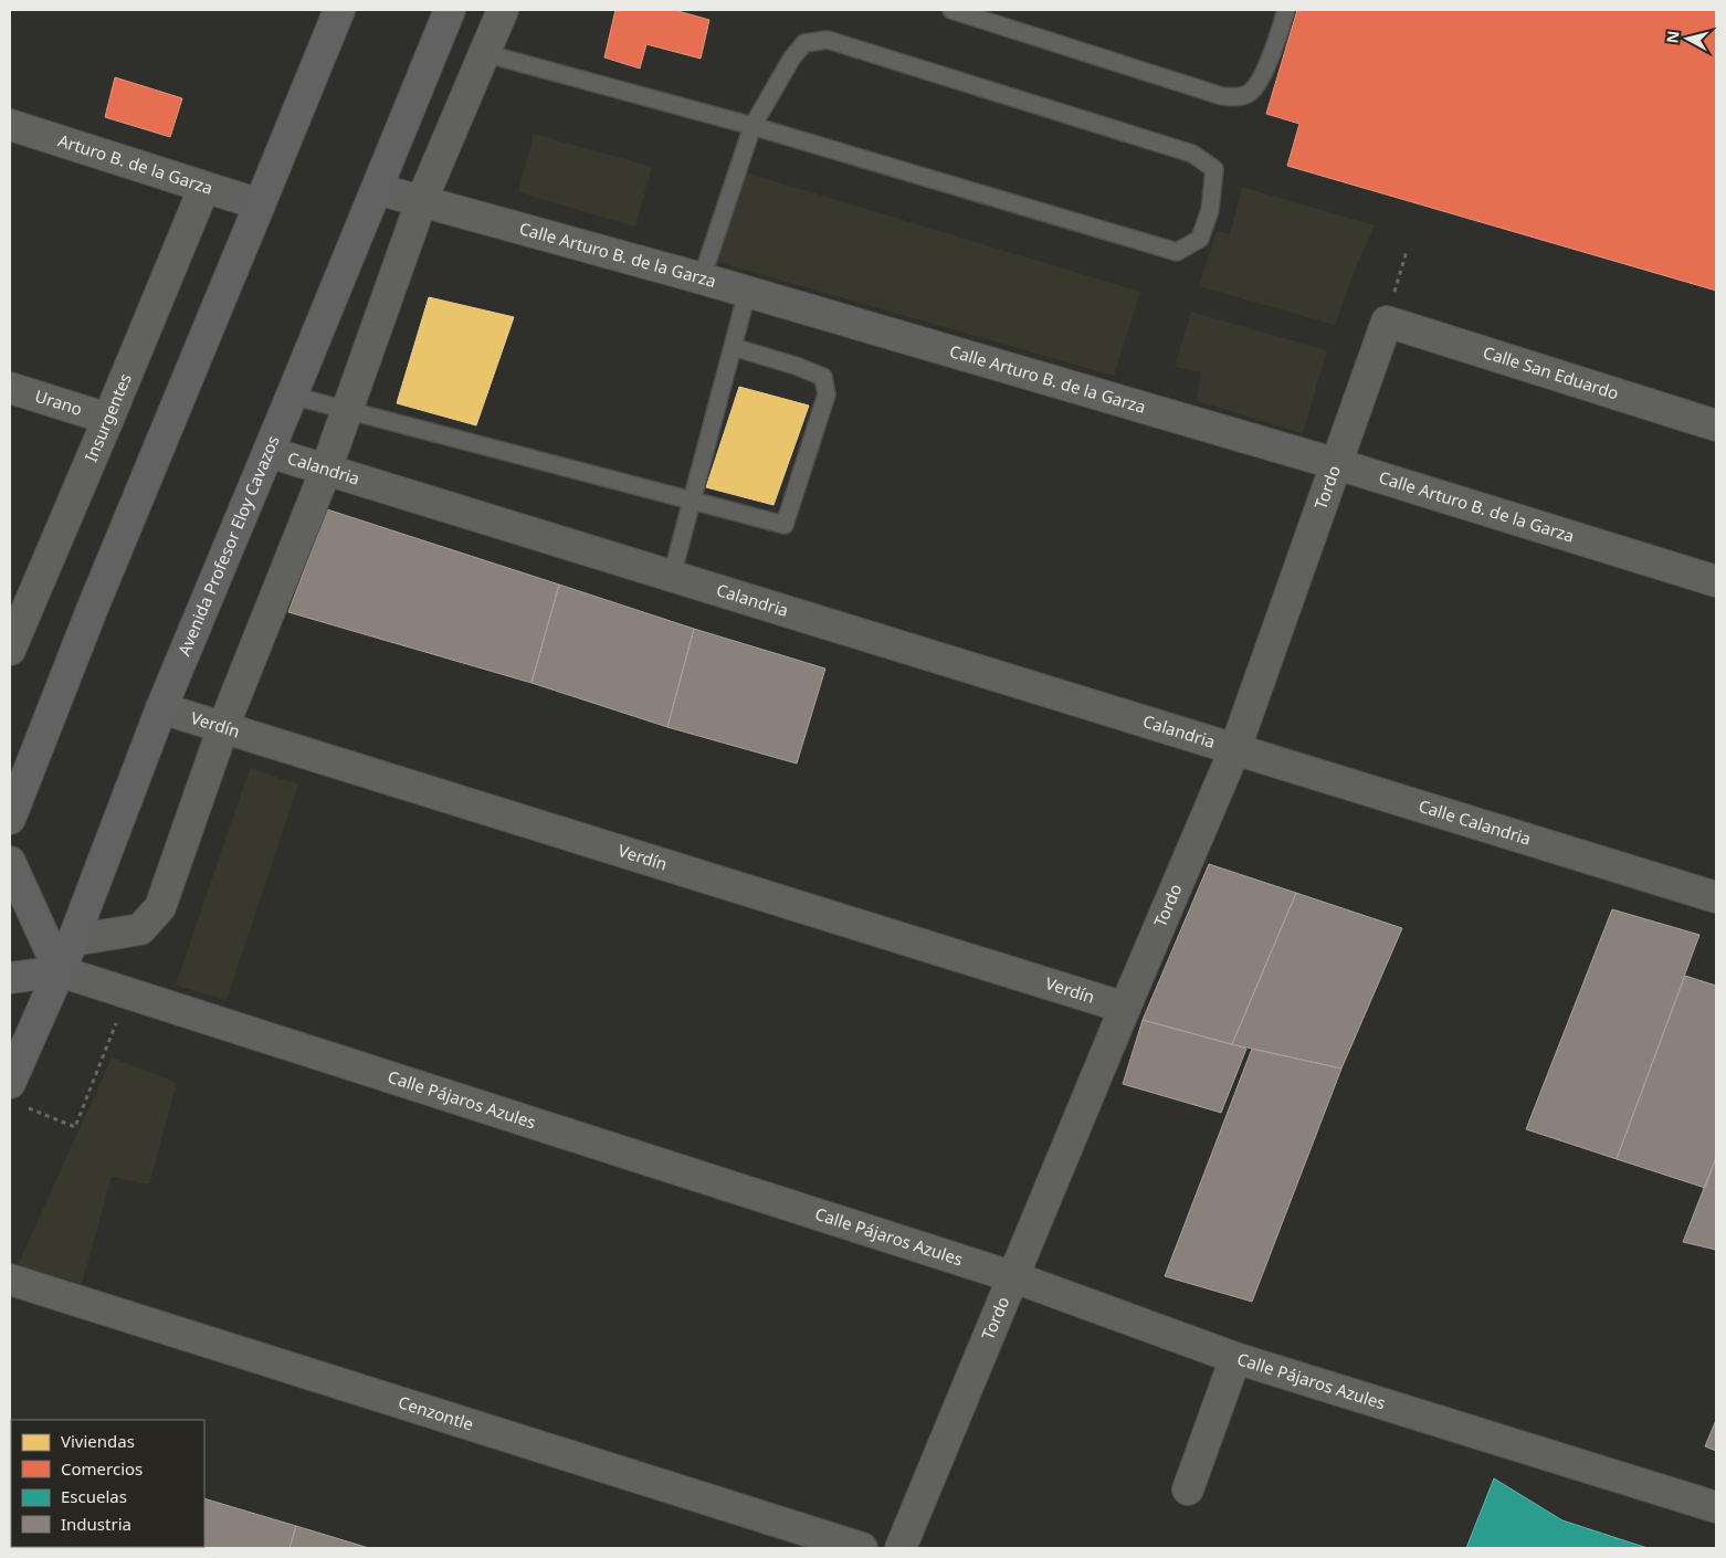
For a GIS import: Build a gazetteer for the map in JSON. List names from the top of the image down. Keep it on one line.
{"streets":{"main road":["Avenida Profesor Eloy Cavazos"],"street":["Arturo B. de la Garza","Calle Arturo B. de la Garza","Calle San Eduardo","Urano","Insurgentes","Calandria","Tordo","Verdín","Calle Calandria","Calle Pájaros Azules","Cenzontle"]},"crossings":[["Arturo B. de la Garza","Insurgentes"],["Calle Arturo B. de la Garza","Tordo"],["Calle Arturo B. de la Garza","Avenida Profesor Eloy Cavazos"],["Calle San Eduardo","Tordo"],["Urano","Insurgentes"],["Calandria","Tordo"],["Calandria","Avenida Profesor Eloy Cavazos"],["Calandria","Calle Calandria"],["Tordo","Verdín"],["Tordo","Calle Calandria"],["Tordo","Calle Pájaros Azules"],["Avenida Profesor Eloy Cavazos","Verdín"],["Avenida Profesor Eloy Cavazos","Calle Pájaros Azules"]],"legend":["Viviendas","Comercios","Escuelas","Industria"],"north":"left"}
